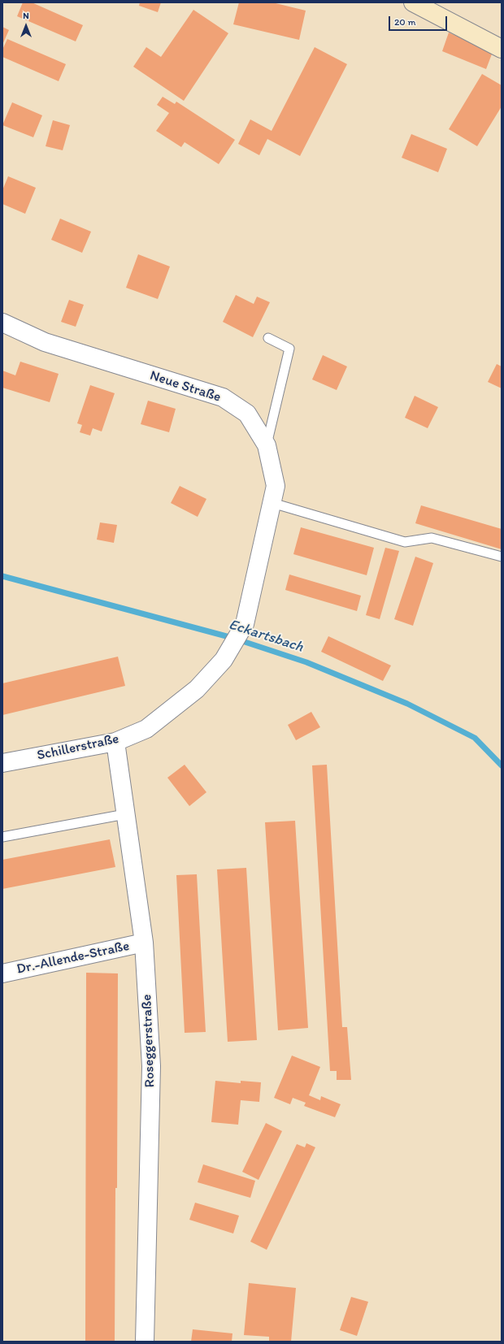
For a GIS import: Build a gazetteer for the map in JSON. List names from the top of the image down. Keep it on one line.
{"streets":{"street":["Neue Straße","Schillerstraße","Dr.-Allende-Straße","Roseggerstraße"]},"crossings":[["Neue Straße","Schillerstraße"],["Schillerstraße","Roseggerstraße"],["Dr.-Allende-Straße","Roseggerstraße"]],"water":["Eckartsbach"],"scale_bar":"20 m","north":"top"}
